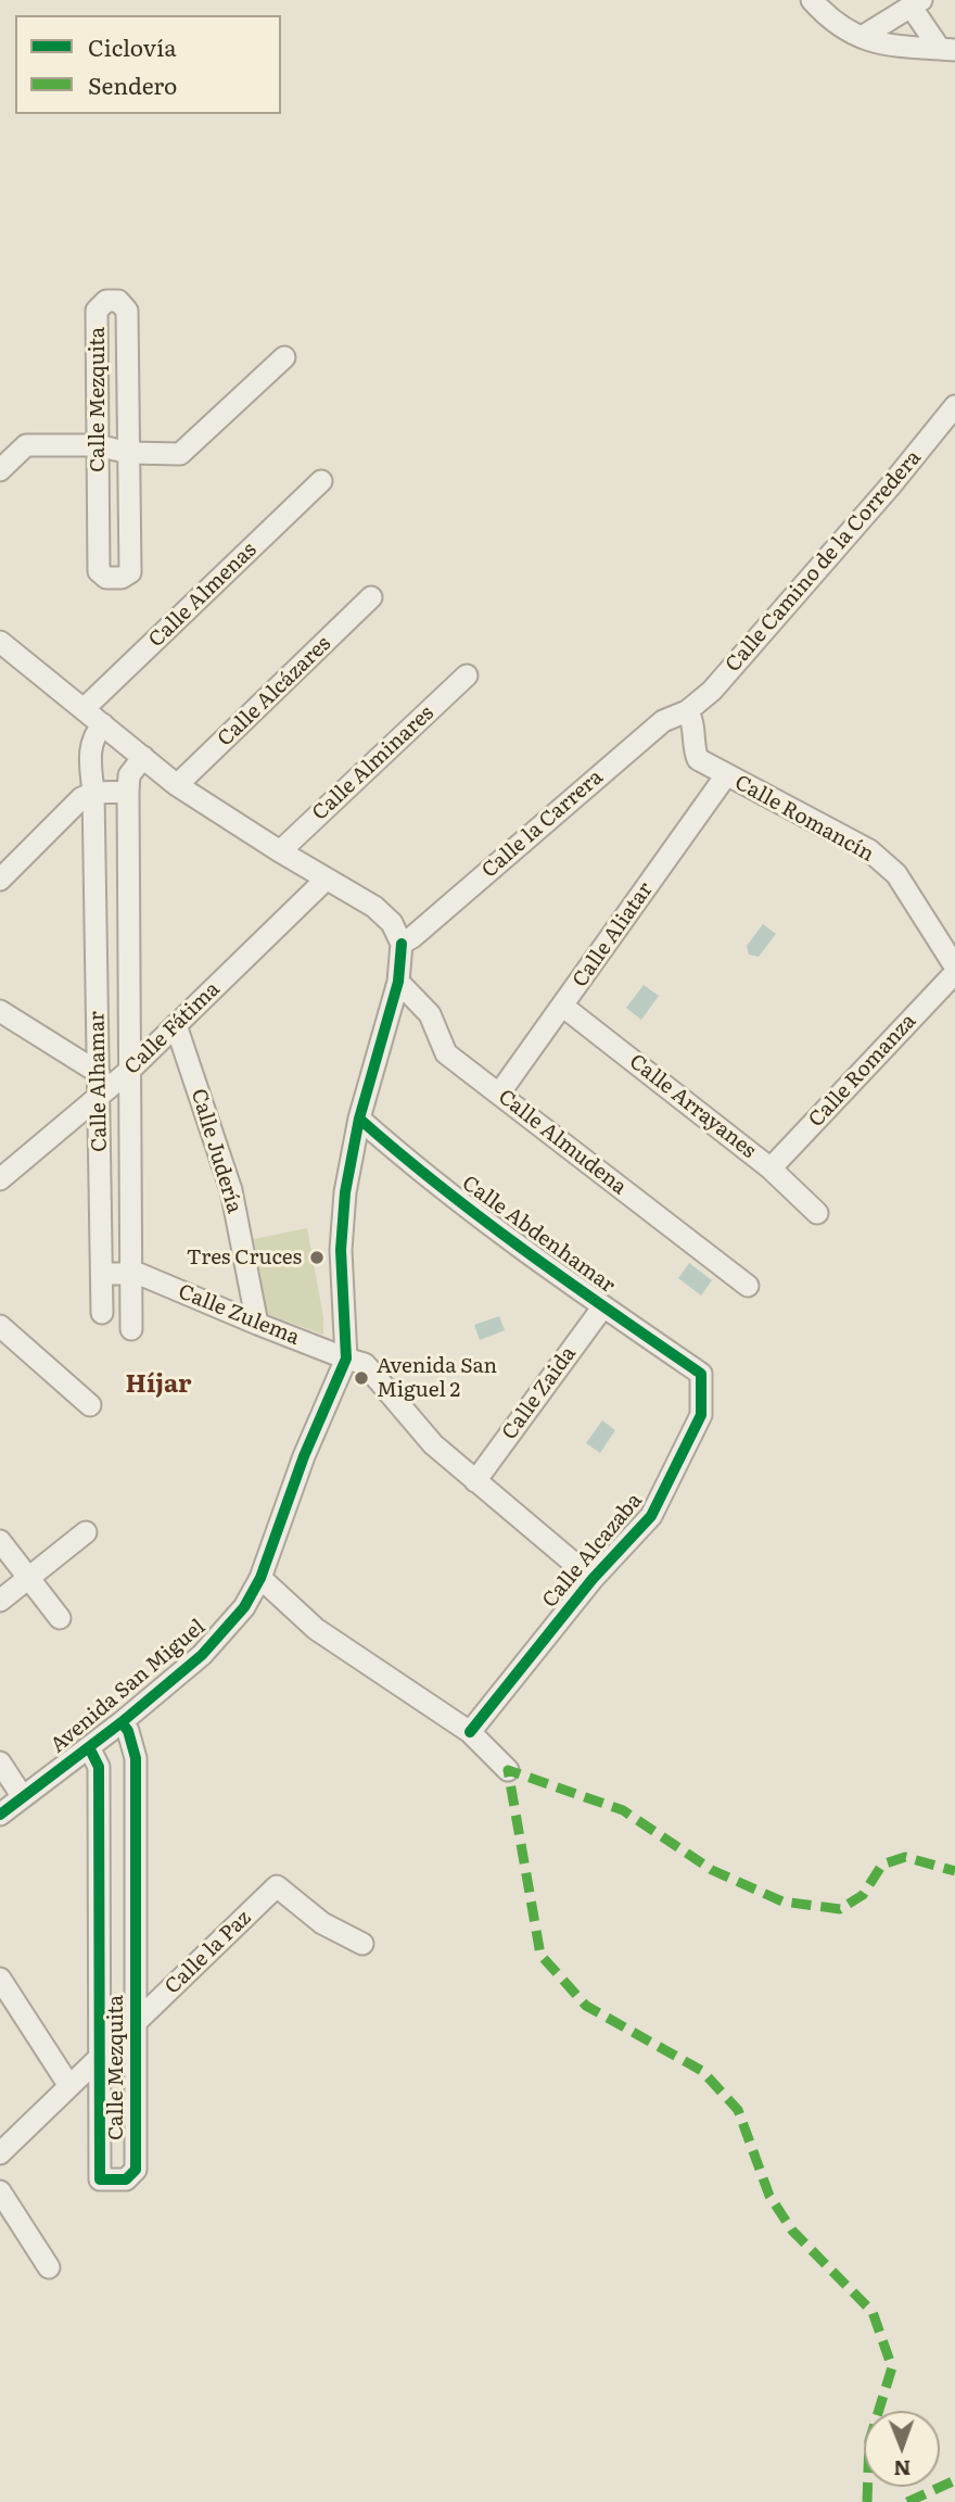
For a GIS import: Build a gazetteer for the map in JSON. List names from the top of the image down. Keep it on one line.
{"streets":{"street":["Calle Mezquita","Calle Camino de la Corredera","Calle Almenas","Calle Alcázares","Calle Alminares","Calle Romancín","Calle la Carrera","Calle Aliatar","Calle Fátima","Calle Romanza","Calle Alhamar","Calle Arrayanes","Calle Almudena","Calle Judería","Calle Abdenhamar","Calle Zulema","Calle Zaida","Calle Alcazaba","Avenida San Miguel","Calle la Paz"]},"crossings":[["Calle Mezquita","Avenida San Miguel"],["Calle Mezquita","Calle la Paz"],["Calle Camino de la Corredera","Calle Romancín"],["Calle Camino de la Corredera","Calle la Carrera"],["Calle Romancín","Calle la Carrera"],["Calle Romancín","Calle Aliatar"],["Calle Aliatar","Calle Arrayanes"],["Calle Aliatar","Calle Almudena"],["Calle Fátima","Calle Alhamar"],["Calle Fátima","Calle Judería"],["Calle Romanza","Calle Arrayanes"],["Calle Alhamar","Calle Zulema"],["Calle Judería","Calle Zulema"],["Calle Abdenhamar","Calle Zaida"],["Calle Abdenhamar","Calle Alcazaba"],["Calle Zulema","Calle Zaida"],["Calle Zulema","Calle Alcazaba"],["Calle Zulema","Avenida San Miguel"]],"districts":["Híjar"],"places":["Tres Cruces","Avenida San Miguel 2"],"legend":["Ciclovía","Sendero"],"north":"bottom"}
